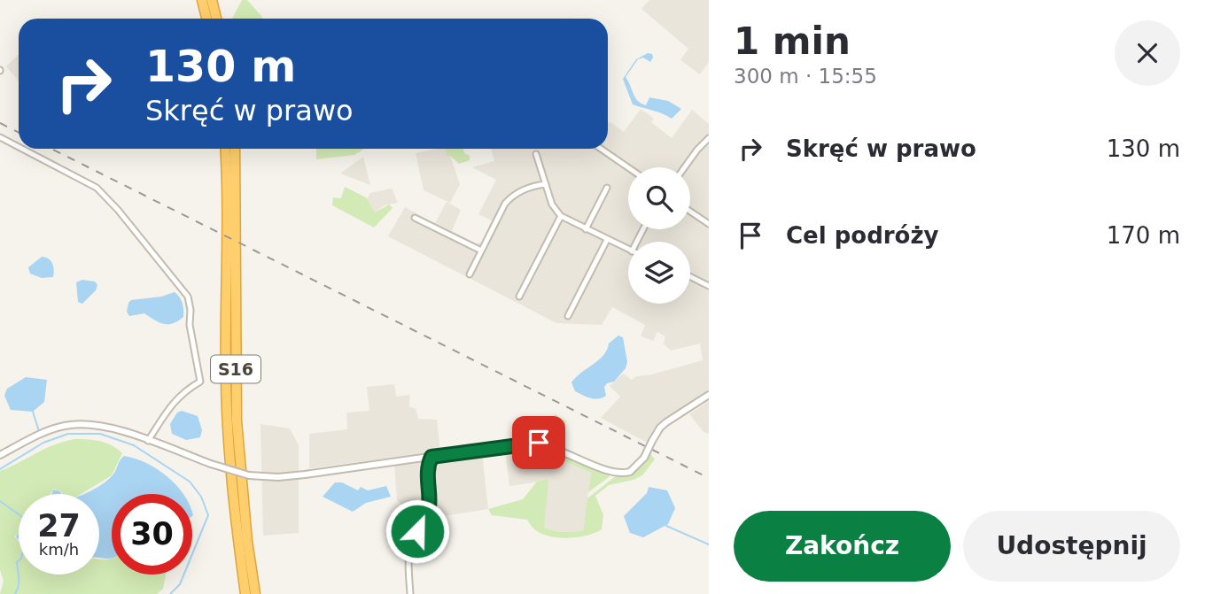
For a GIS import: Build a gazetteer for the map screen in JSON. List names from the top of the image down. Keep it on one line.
{"streets":{"highway":["S16"]},"page":{"heading":["1 min","300 m · 15:55"],"turn":["130 m","Skręć w prawo"],"list":[{"name":"Skręć w prawo","value":"130 m"},{"name":"Cel podróży","value":"170 m"}],"speed":"27 km/h","limit":"30","buttons":["Zakończ","Udostępnij"]}}
